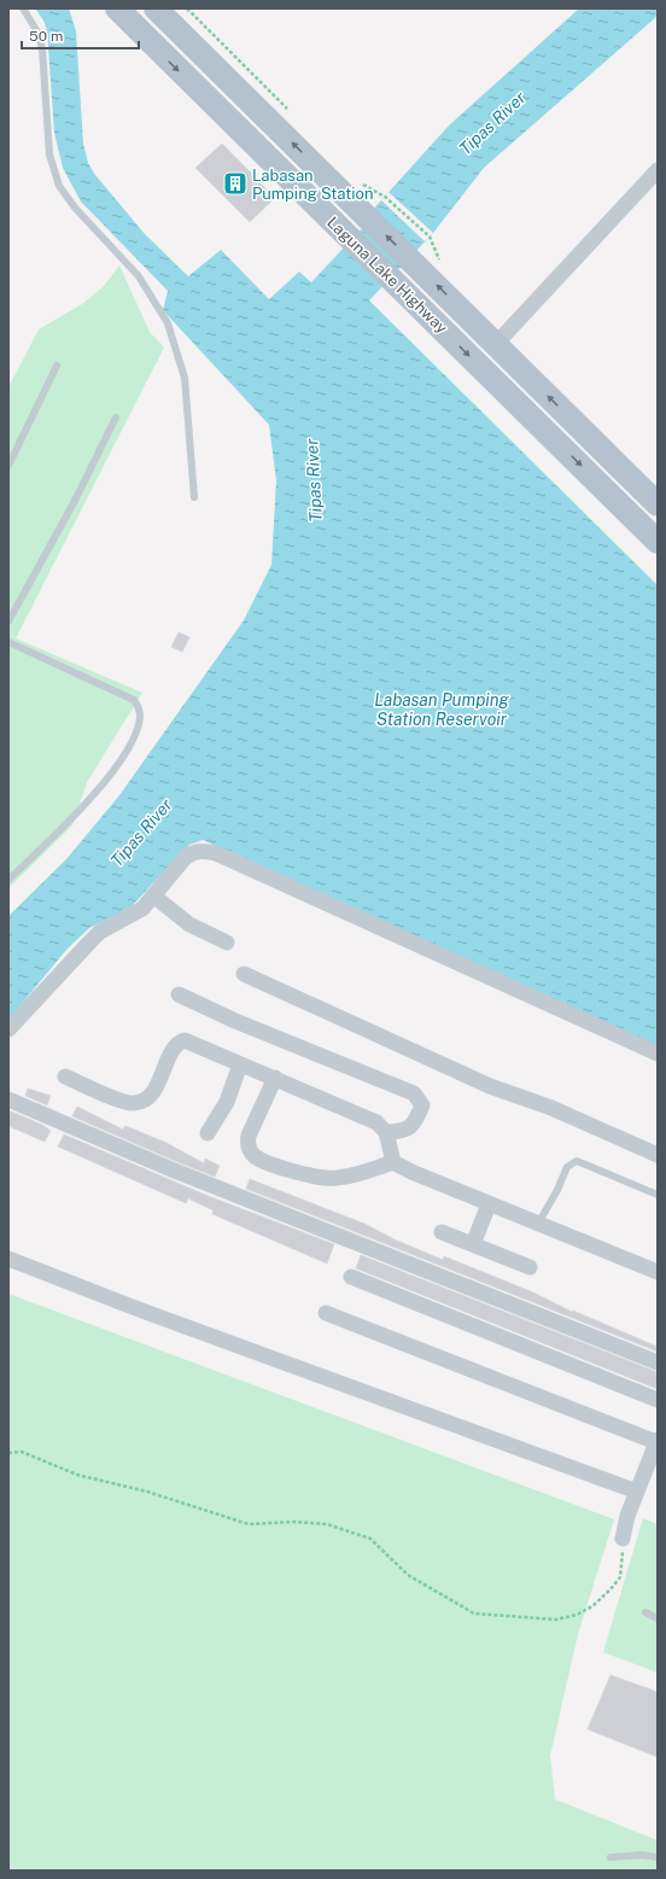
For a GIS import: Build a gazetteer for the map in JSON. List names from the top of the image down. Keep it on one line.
{"streets":{"main road":["Laguna Lake Highway"]},"water":["Tipas River","Labasan Pumping Station Reservoir"],"places":{"building":["Labasan Pumping Station"]},"scale_bar":"50 m"}
